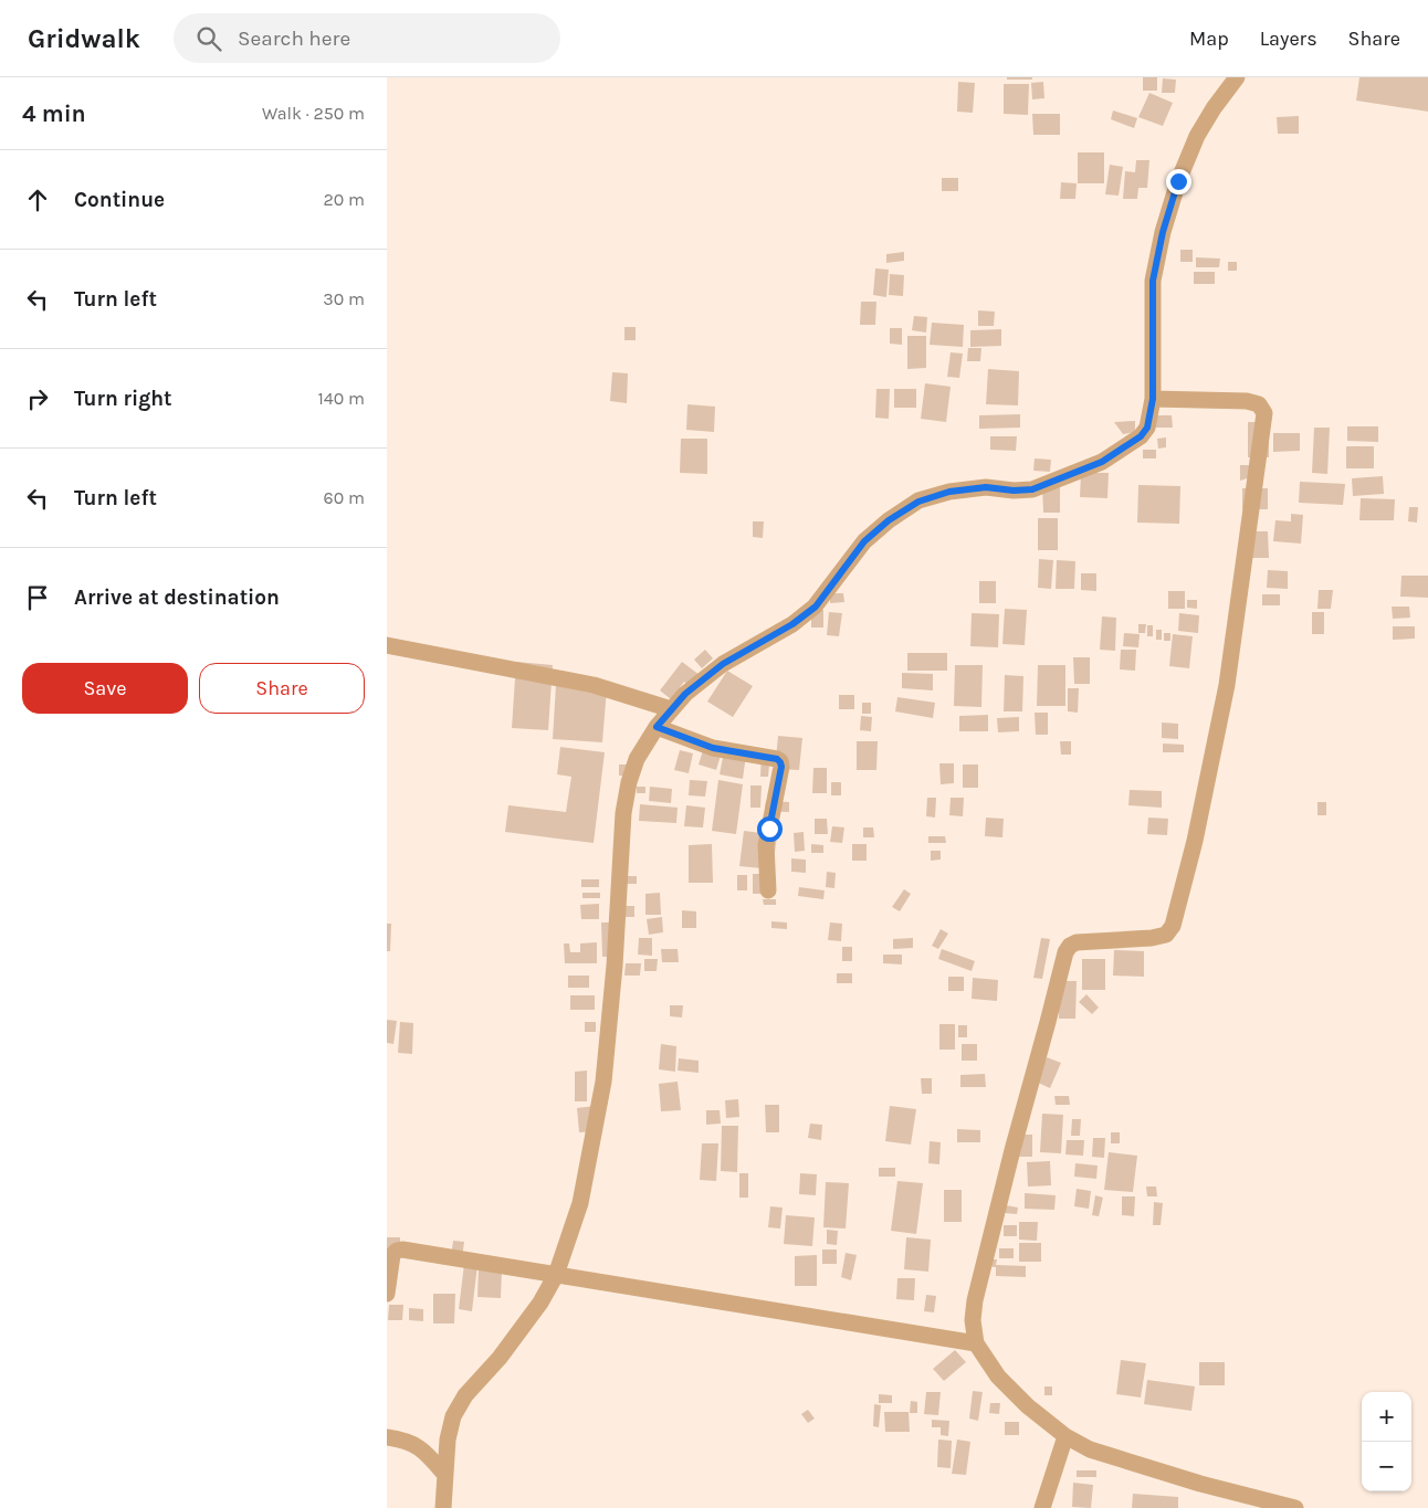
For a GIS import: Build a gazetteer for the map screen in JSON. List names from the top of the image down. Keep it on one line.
{"page":{"header":"Gridwalk","search":"Search here","nav":["Map","Layers","Share"],"heading":["4 min","Walk · 250 m"],"list":[["Continue","20 m"],["Turn left","30 m"],["Turn right","140 m"],["Turn left","60 m"],"Arrive at destination"],"buttons":["Save","Share"],"map_buttons":["+","−"]}}
